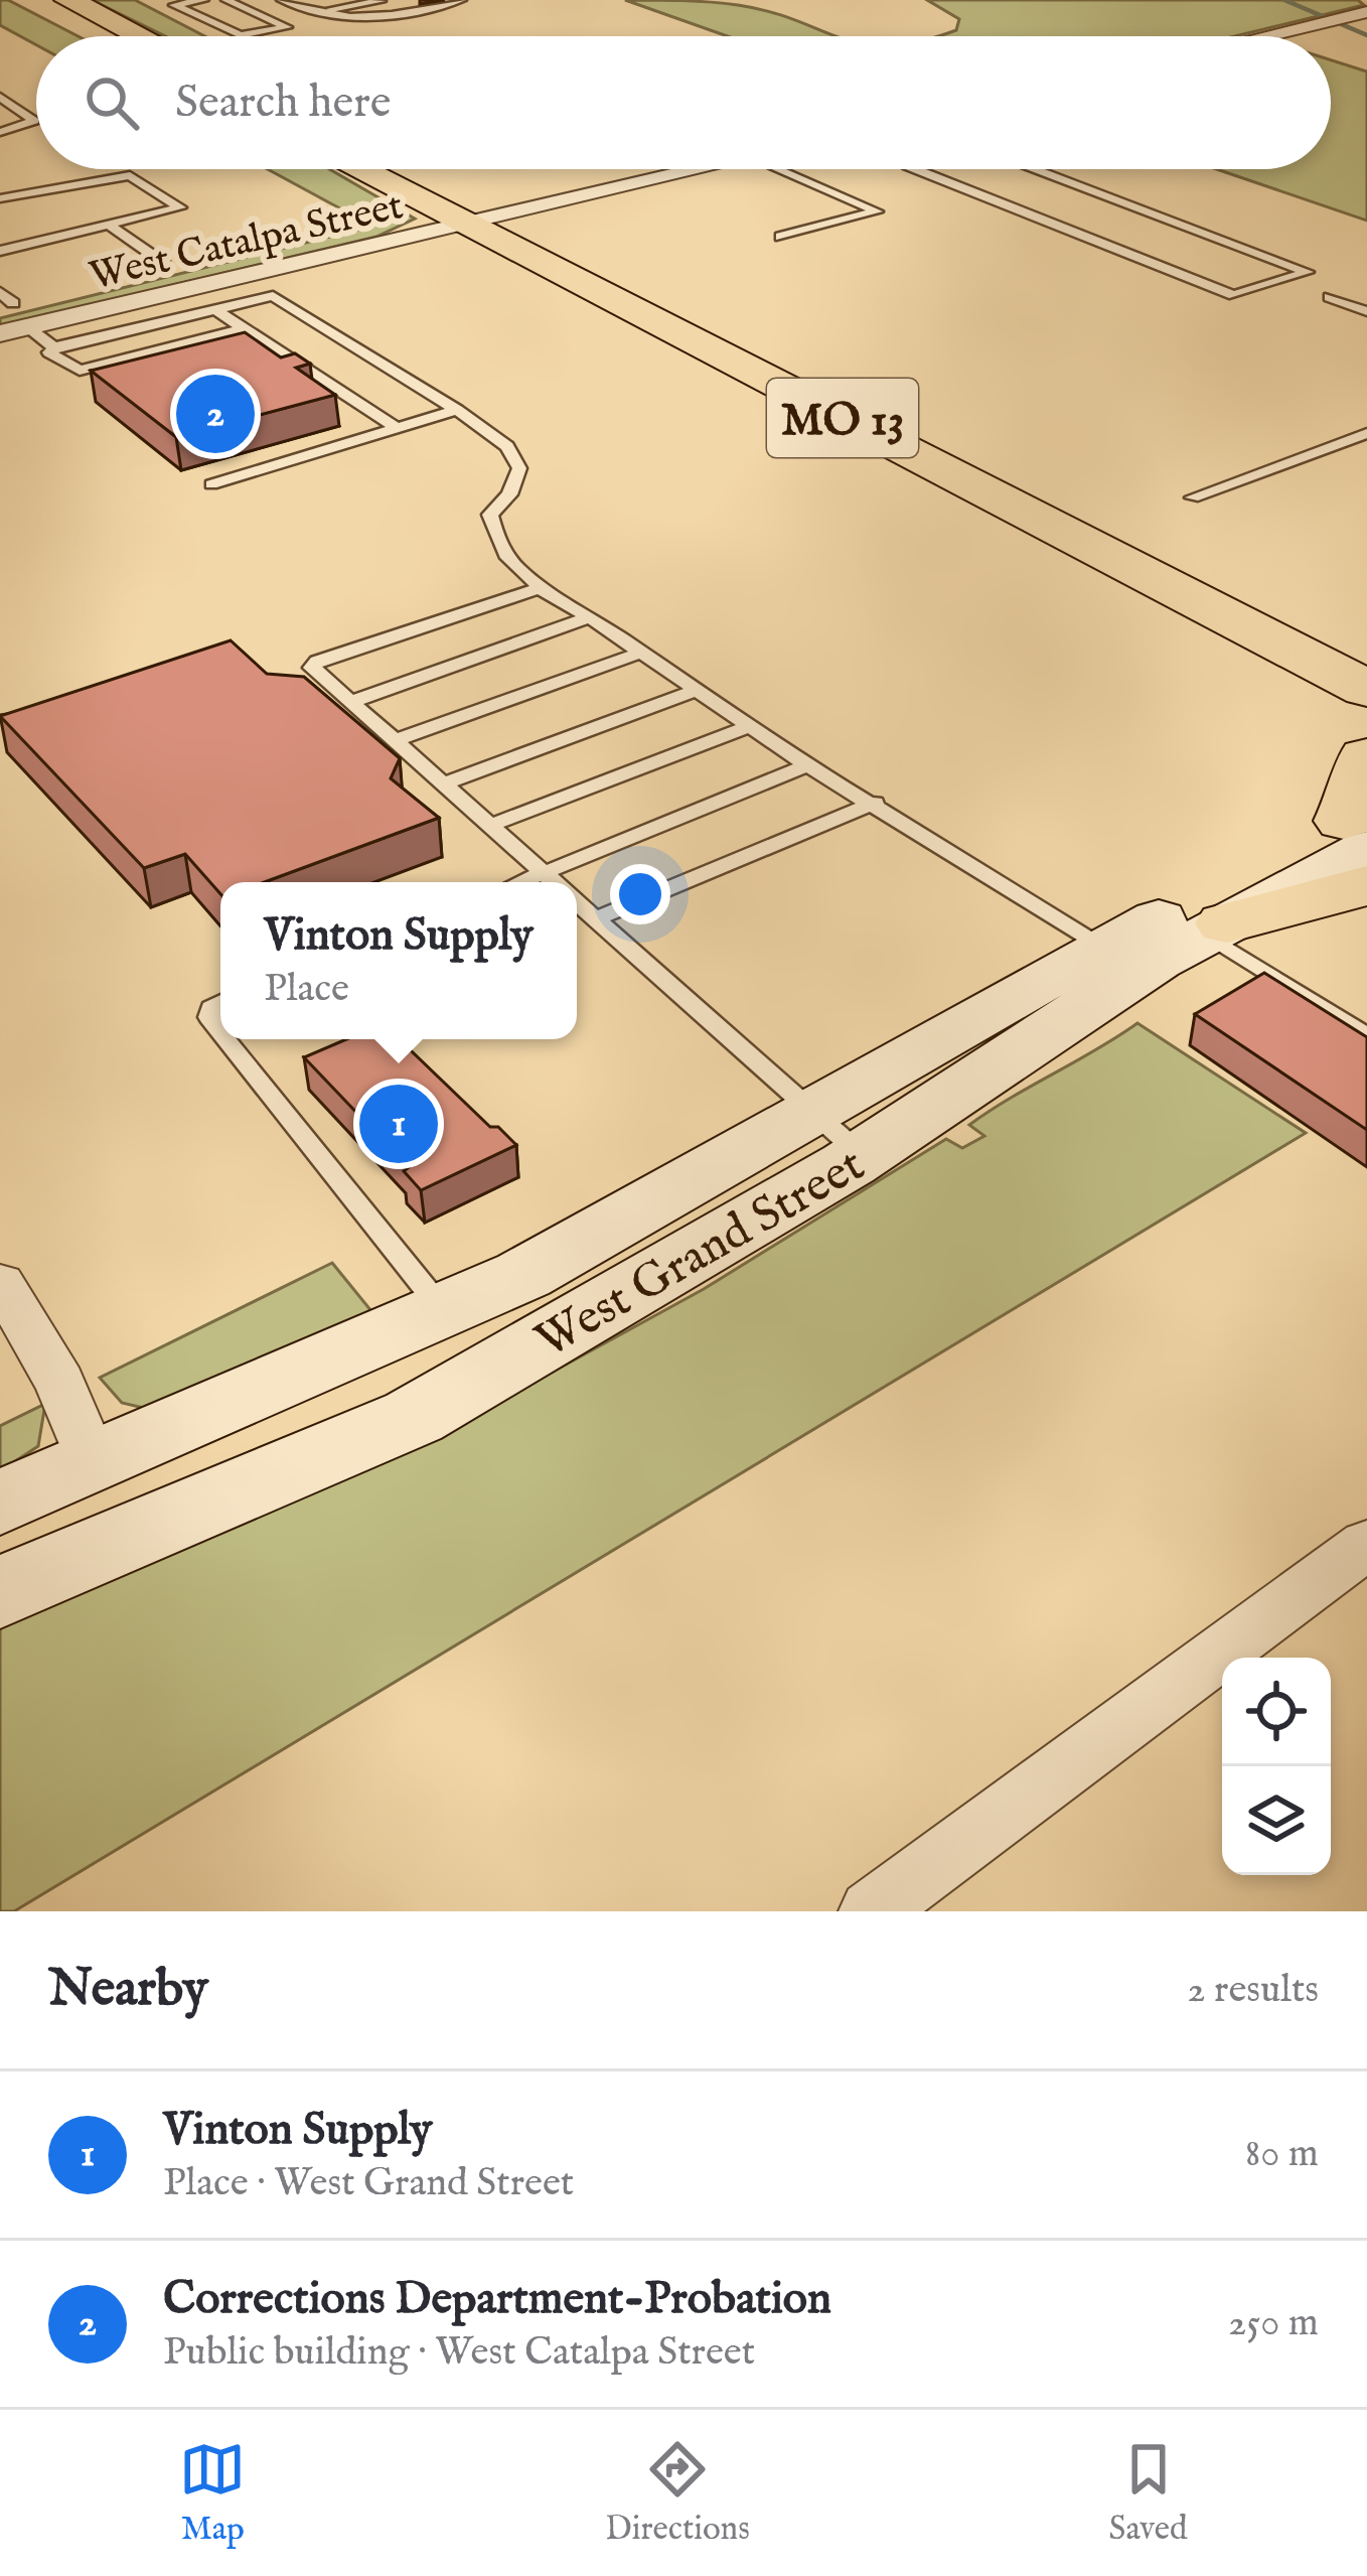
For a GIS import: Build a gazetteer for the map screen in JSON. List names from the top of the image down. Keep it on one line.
{"streets":{"main road":["MO 13","West Grand Street"],"street":["West Catalpa Street"]},"crossings":[["West Catalpa Street","MO 13"]],"page":{"search":"Search here","pins":["2","1"],"popup":["Vinton Supply","Place"],"heading":["Nearby","2 results"],"list":[{"mark":"1","name":"Vinton Supply","note":"Place · West Grand Street","value":"80 m"},{"mark":"2","name":"Corrections Department-Probation","note":"Public building · West Catalpa Street","value":"250 m"}],"nav":["Map","Directions","Saved"]}}
